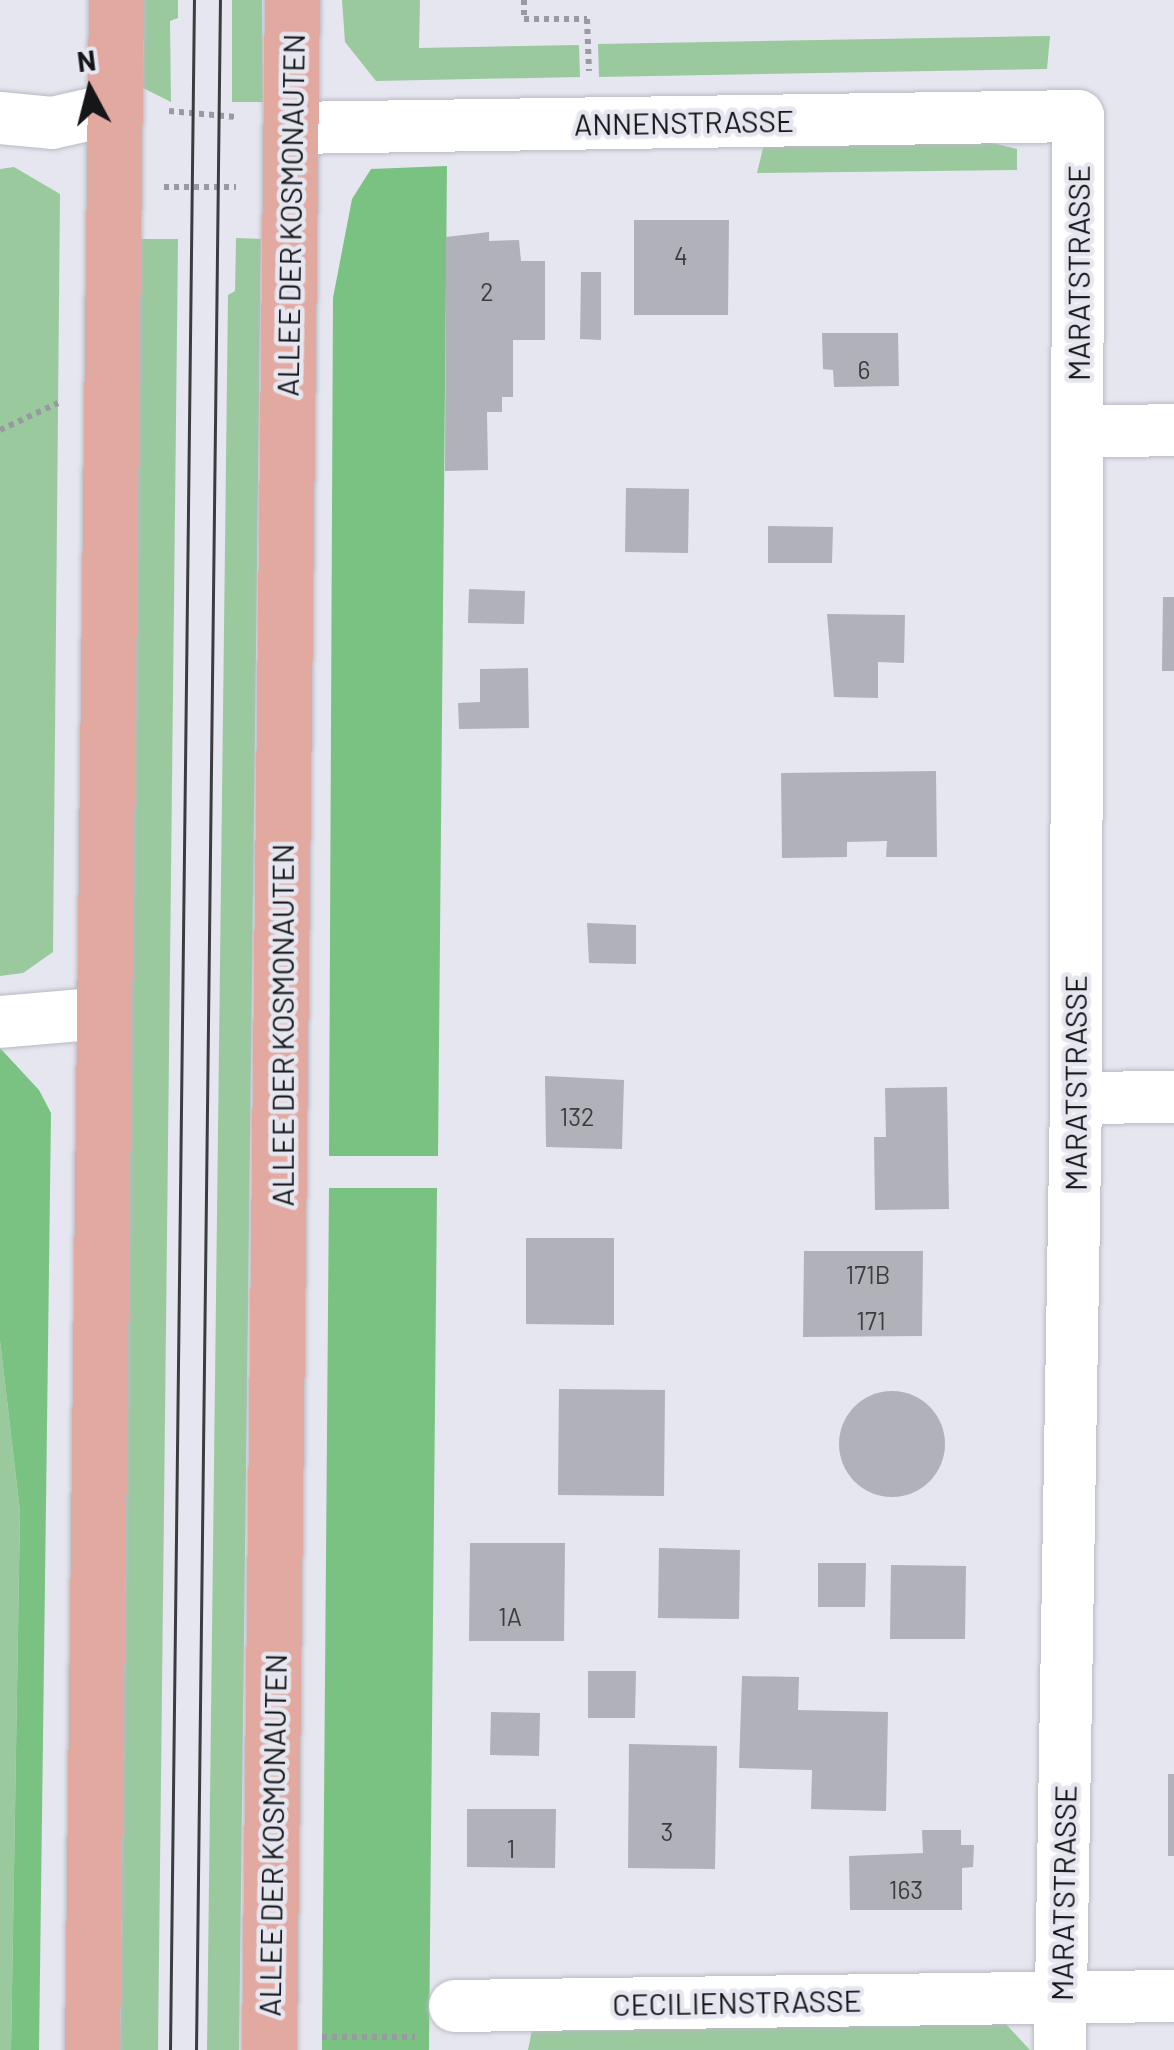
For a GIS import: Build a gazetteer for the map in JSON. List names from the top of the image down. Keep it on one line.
{"streets":{"main road":["ALLEE DER KOSMONAUTEN"],"street":["ANNENSTRASSE","MARATSTRASSE","CECILIENSTRASSE"]},"crossings":[["ANNENSTRASSE","ALLEE DER KOSMONAUTEN"],["ANNENSTRASSE","MARATSTRASSE"],["MARATSTRASSE","CECILIENSTRASSE"]],"house_numbers":["4","2","6","132","171B","171","1A","3","1","163"],"north":"top"}
